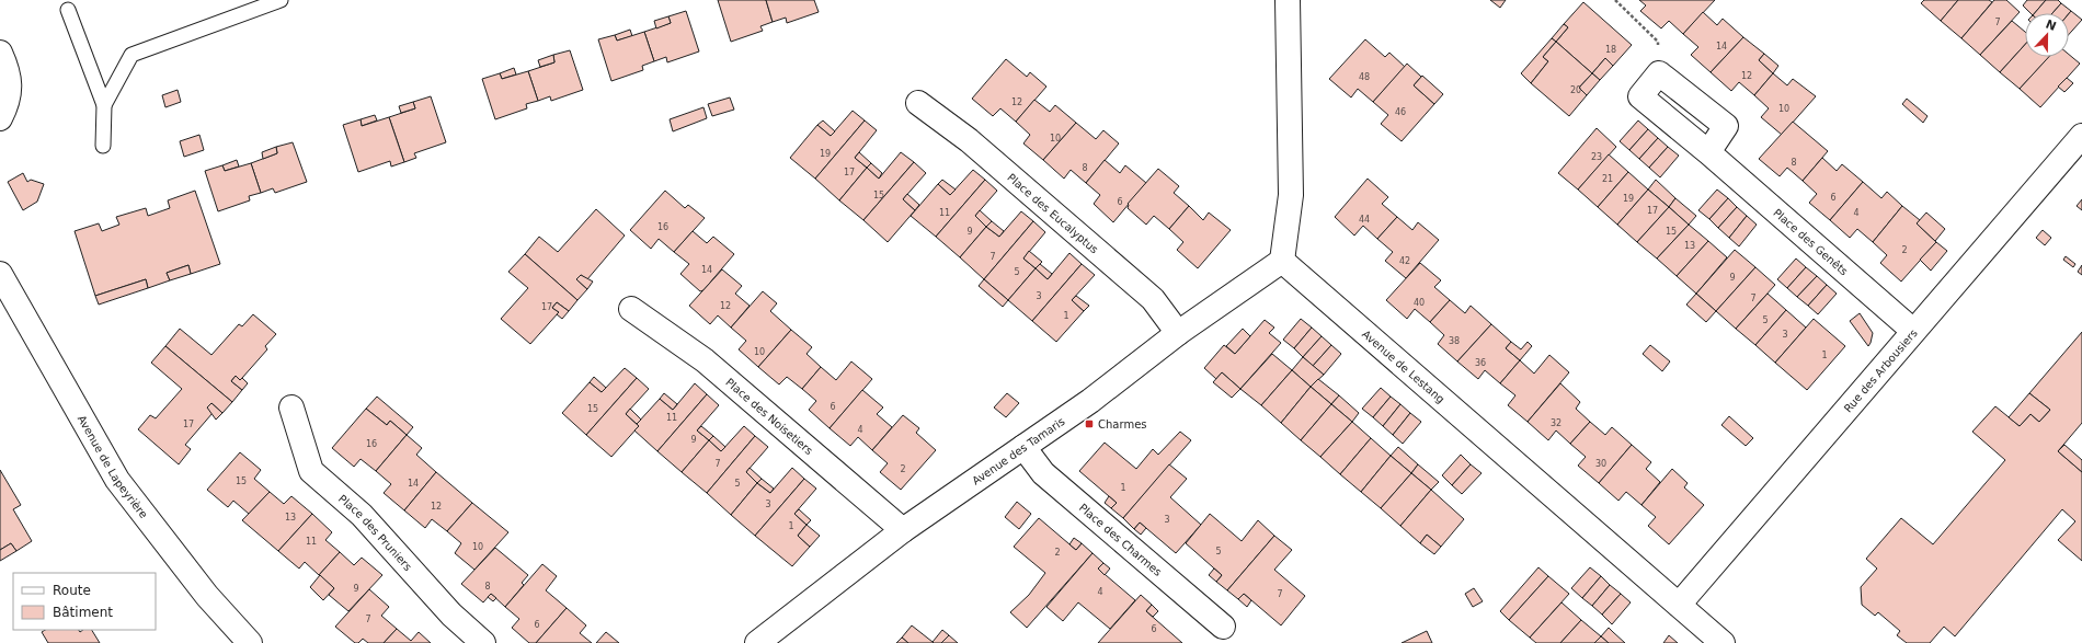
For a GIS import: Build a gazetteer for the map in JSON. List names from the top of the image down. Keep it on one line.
{"streets":{"street":["Place des Eucalyptus","Place des Genêts","Avenue de Lestang","Rue des Arbousiers","Place des Noisetiers","Avenue des Tamaris","Avenue de Lapeyrière","Place des Pruniers","Place des Charmes"]},"crossings":[["Place des Eucalyptus","Avenue des Tamaris"],["Place des Genêts","Rue des Arbousiers"],["Avenue de Lestang","Rue des Arbousiers"],["Avenue de Lestang","Avenue des Tamaris"],["Place des Noisetiers","Avenue des Tamaris"],["Avenue des Tamaris","Place des Charmes"]],"places":{"transit":["Charmes"]},"house_numbers":["7","14","18","12","48","20","12","10","46","10","19","23","8","8","17","21","15","6","19","6","17","11","4","44","16","9","15","13","2","7","42","14","5","9","3","7","40","12","17","1","5","3","38","10","1","36","6","15","11","32","17","4","9","16","7","30","2","15","14","5","1","3","12","13","3","1","11","10","5","2","8","9","4","7","7","6","6"],"legend":["Route","Bâtiment"],"north":"top"}
